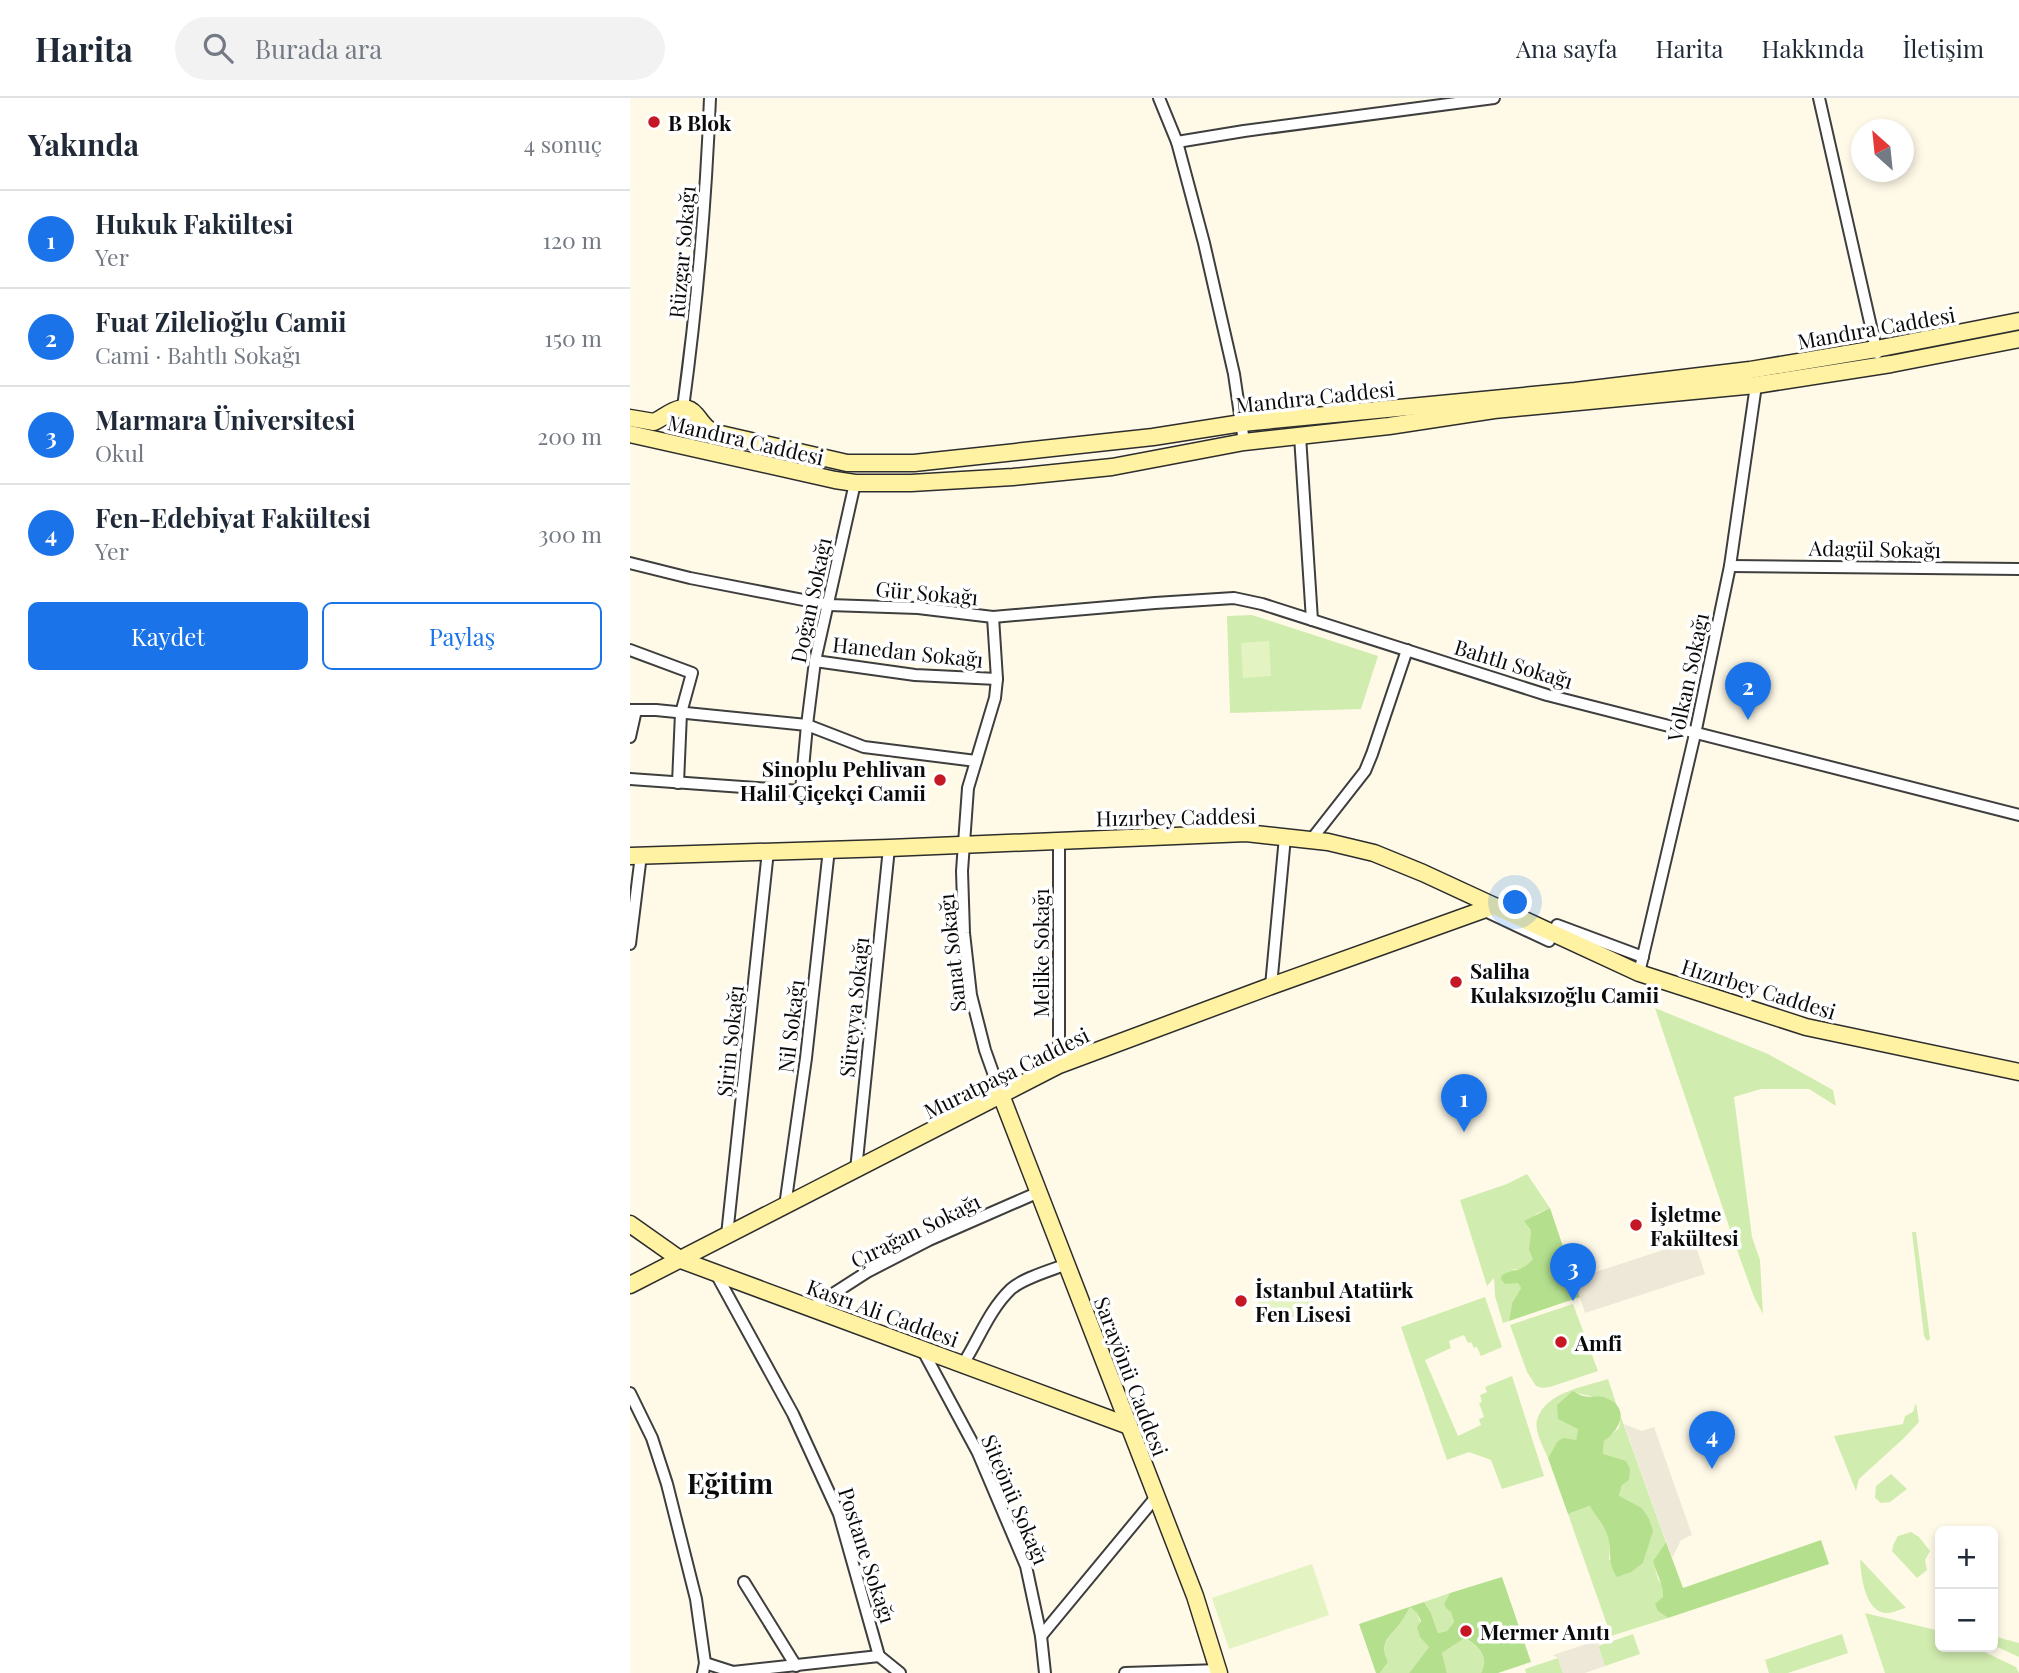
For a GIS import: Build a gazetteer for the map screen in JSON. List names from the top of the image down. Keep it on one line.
{"streets":{"street":["Rüzgar Sokağı","Mandıra Caddesi","Adagül Sokağı","Gür Sokağı","Doğan Sokağı","Hanedan Sokağı","Bahtlı Sokağı","Volkan Sokağı","Hızırbey Caddesi","Sanat Sokağı","Melike Sokağı","Süreyya Sokağı","Nil Sokağı","Şirin Sokağı","Muratpaşa Caddesi","Çırağan Sokağı","Kasrı Ali Caddesi","Sarayönü Caddesi","Siteönü Sokağı","Postane Sokağı"]},"crossings":[["Rüzgar Sokağı","Mandıra Caddesi"],["Mandıra Caddesi","Doğan Sokağı"],["Mandıra Caddesi","Volkan Sokağı"],["Adagül Sokağı","Volkan Sokağı"],["Gür Sokağı","Doğan Sokağı"],["Gür Sokağı","Hanedan Sokağı"],["Gür Sokağı","Bahtlı Sokağı"],["Gür Sokağı","Hızırbey Caddesi"],["Gür Sokağı","Sanat Sokağı"],["Doğan Sokağı","Hanedan Sokağı"],["Bahtlı Sokağı","Volkan Sokağı"],["Volkan Sokağı","Hızırbey Caddesi"],["Hızırbey Caddesi","Sanat Sokağı"],["Hızırbey Caddesi","Melike Sokağı"],["Hızırbey Caddesi","Süreyya Sokağı"],["Hızırbey Caddesi","Nil Sokağı"],["Hızırbey Caddesi","Şirin Sokağı"],["Hızırbey Caddesi","Muratpaşa Caddesi"],["Sanat Sokağı","Muratpaşa Caddesi"],["Sanat Sokağı","Sarayönü Caddesi"],["Melike Sokağı","Muratpaşa Caddesi"],["Süreyya Sokağı","Muratpaşa Caddesi"],["Nil Sokağı","Muratpaşa Caddesi"],["Şirin Sokağı","Muratpaşa Caddesi"],["Muratpaşa Caddesi","Kasrı Ali Caddesi"],["Muratpaşa Caddesi","Sarayönü Caddesi"],["Çırağan Sokağı","Kasrı Ali Caddesi"],["Çırağan Sokağı","Sarayönü Caddesi"],["Kasrı Ali Caddesi","Sarayönü Caddesi"],["Kasrı Ali Caddesi","Siteönü Sokağı"],["Kasrı Ali Caddesi","Postane Sokağı"]],"districts":["Eğitim"],"places":["B Blok","Sinoplu Pehlivan Halil Çiçekçi Camii","Saliha Kulaksızoğlu Camii","İşletme Fakültesi","İstanbul Atatürk Fen Lisesi","Amfi","Mermer Anıtı"],"north":"top left","page":{"header":"Harita","search":"Burada ara","nav":["Ana sayfa","Harita","Hakkında","İletişim"],"heading":["Yakında","4 sonuç"],"list":[{"mark":"1","name":"Hukuk Fakültesi","note":"Yer","value":"120 m"},{"mark":"2","name":"Fuat Zilelioğlu Camii","note":"Cami · Bahtlı Sokağı","value":"150 m"},{"mark":"3","name":"Marmara Üniversitesi","note":"Okul","value":"200 m"},{"mark":"4","name":"Fen-Edebiyat Fakültesi","note":"Yer","value":"300 m"}],"buttons":["Kaydet","Paylaş"],"pins":["2","1","3","4"],"map_buttons":["+","−"]}}
